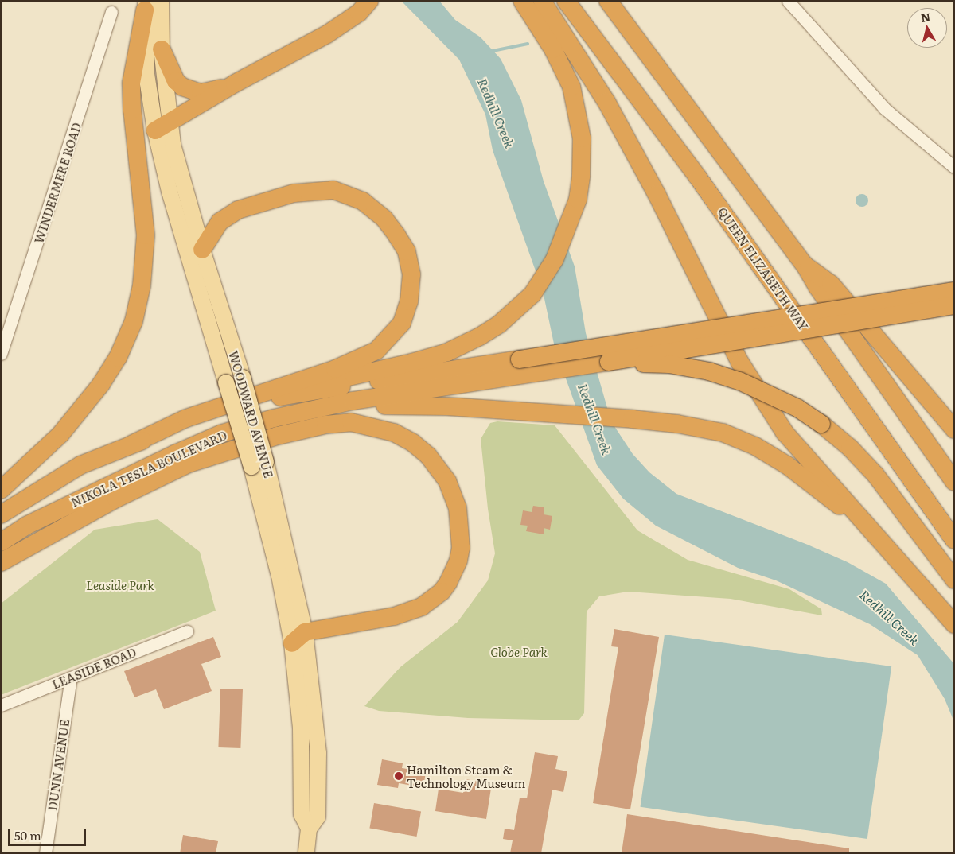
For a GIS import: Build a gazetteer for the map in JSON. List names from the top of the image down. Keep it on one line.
{"streets":{"highway":["QUEEN ELIZABETH WAY","NIKOLA TESLA BOULEVARD"],"main road":["WOODWARD AVENUE"],"street":["WINDERMERE ROAD","LEASIDE ROAD","DUNN AVENUE"]},"crossings":[["LEASIDE ROAD","DUNN AVENUE"]],"water":["Redhill Creek"],"parks":["Leaside Park","Globe Park"],"places":["Hamilton Steam & Technology Museum"],"scale_bar":"50 m","north":"top"}
